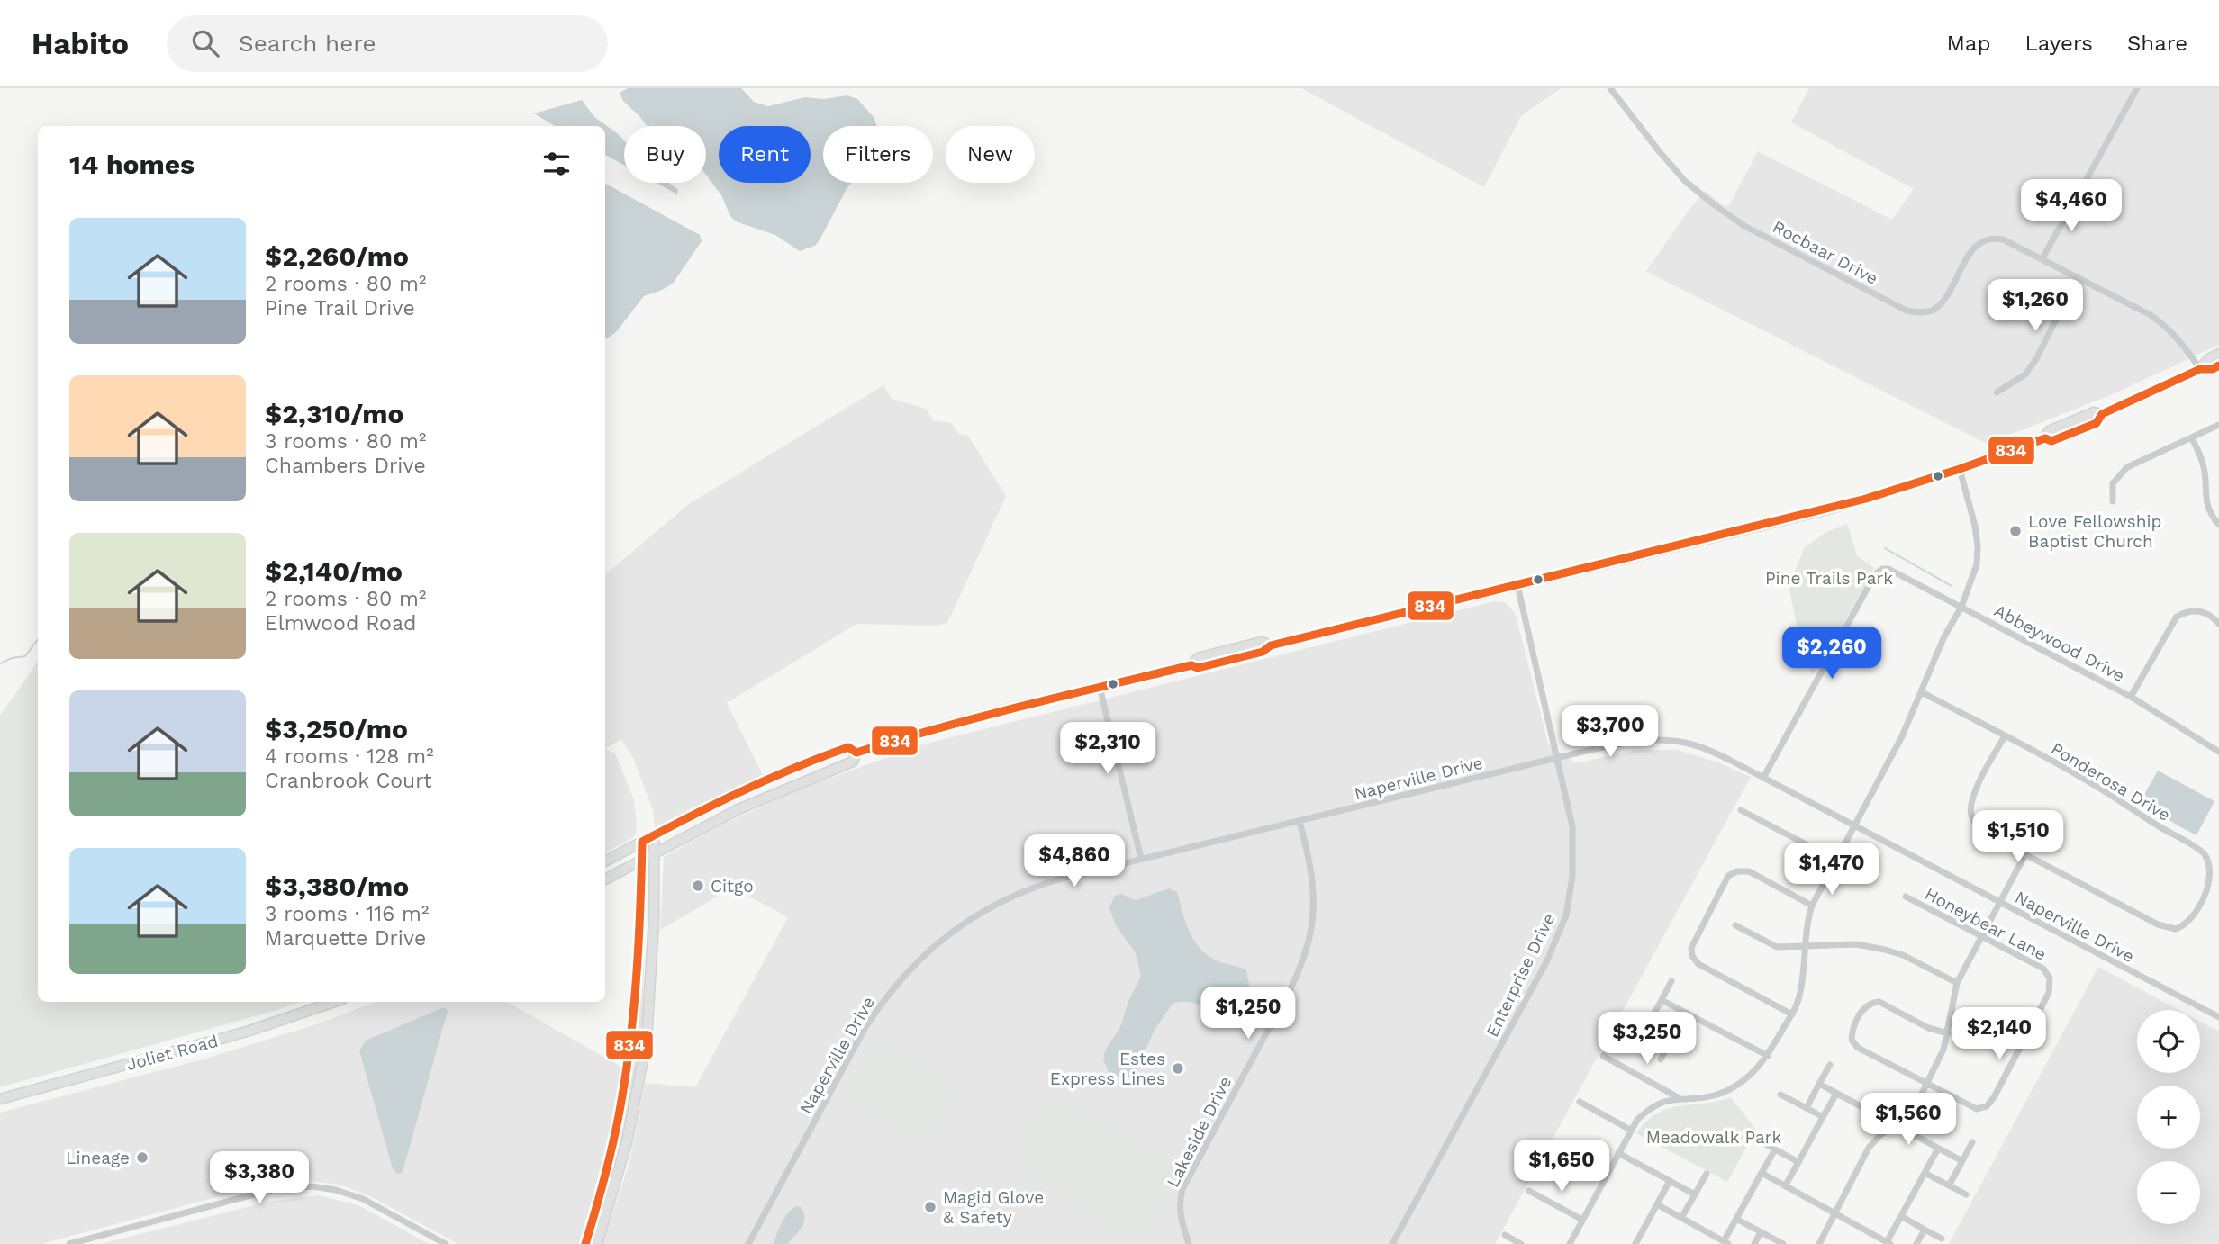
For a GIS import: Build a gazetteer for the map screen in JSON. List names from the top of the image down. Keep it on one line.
{"streets":{"main road":["Joliet Road"],"street":["Rocbaar Drive","Abbeywood Drive","Naperville Drive","Ponderosa Drive","Honeybear Lane","Enterprise Drive","Lakeside Drive"]},"crossings":[["Abbeywood Drive","Naperville Drive"],["Naperville Drive","Enterprise Drive"],["Naperville Drive","Lakeside Drive"]],"parks":["Pine Trails Park","Meadowalk Park"],"places":["Love Fellowship Baptist Church","Citgo","Estes Express Lines","Lineage","Magid Glove & Safety"],"lines":["transit line 834"],"page":{"header":"Habito","search":"Search here","nav":["Map","Layers","Share"],"chip":["Buy","Rent","Filters","New"],"heading":"14 homes","price":["$4,460","$1,260","$2,260","$3,700","$2,310","$1,510","$4,860","$1,470","$1,250","$2,140","$3,250","$1,560","$1,650","$3,380"],"list":[{"name":"$2,260/mo","note":"2 rooms · 80 m² · Pine Trail Drive"},{"name":"$2,310/mo","note":"3 rooms · 80 m² · Chambers Drive"},{"name":"$2,140/mo","note":"2 rooms · 80 m² · Elmwood Road"},{"name":"$3,250/mo","note":"4 rooms · 128 m² · Cranbrook Court"},{"name":"$3,380/mo","note":"3 rooms · 116 m² · Marquette Drive"}],"map_buttons":["+","−"]}}
